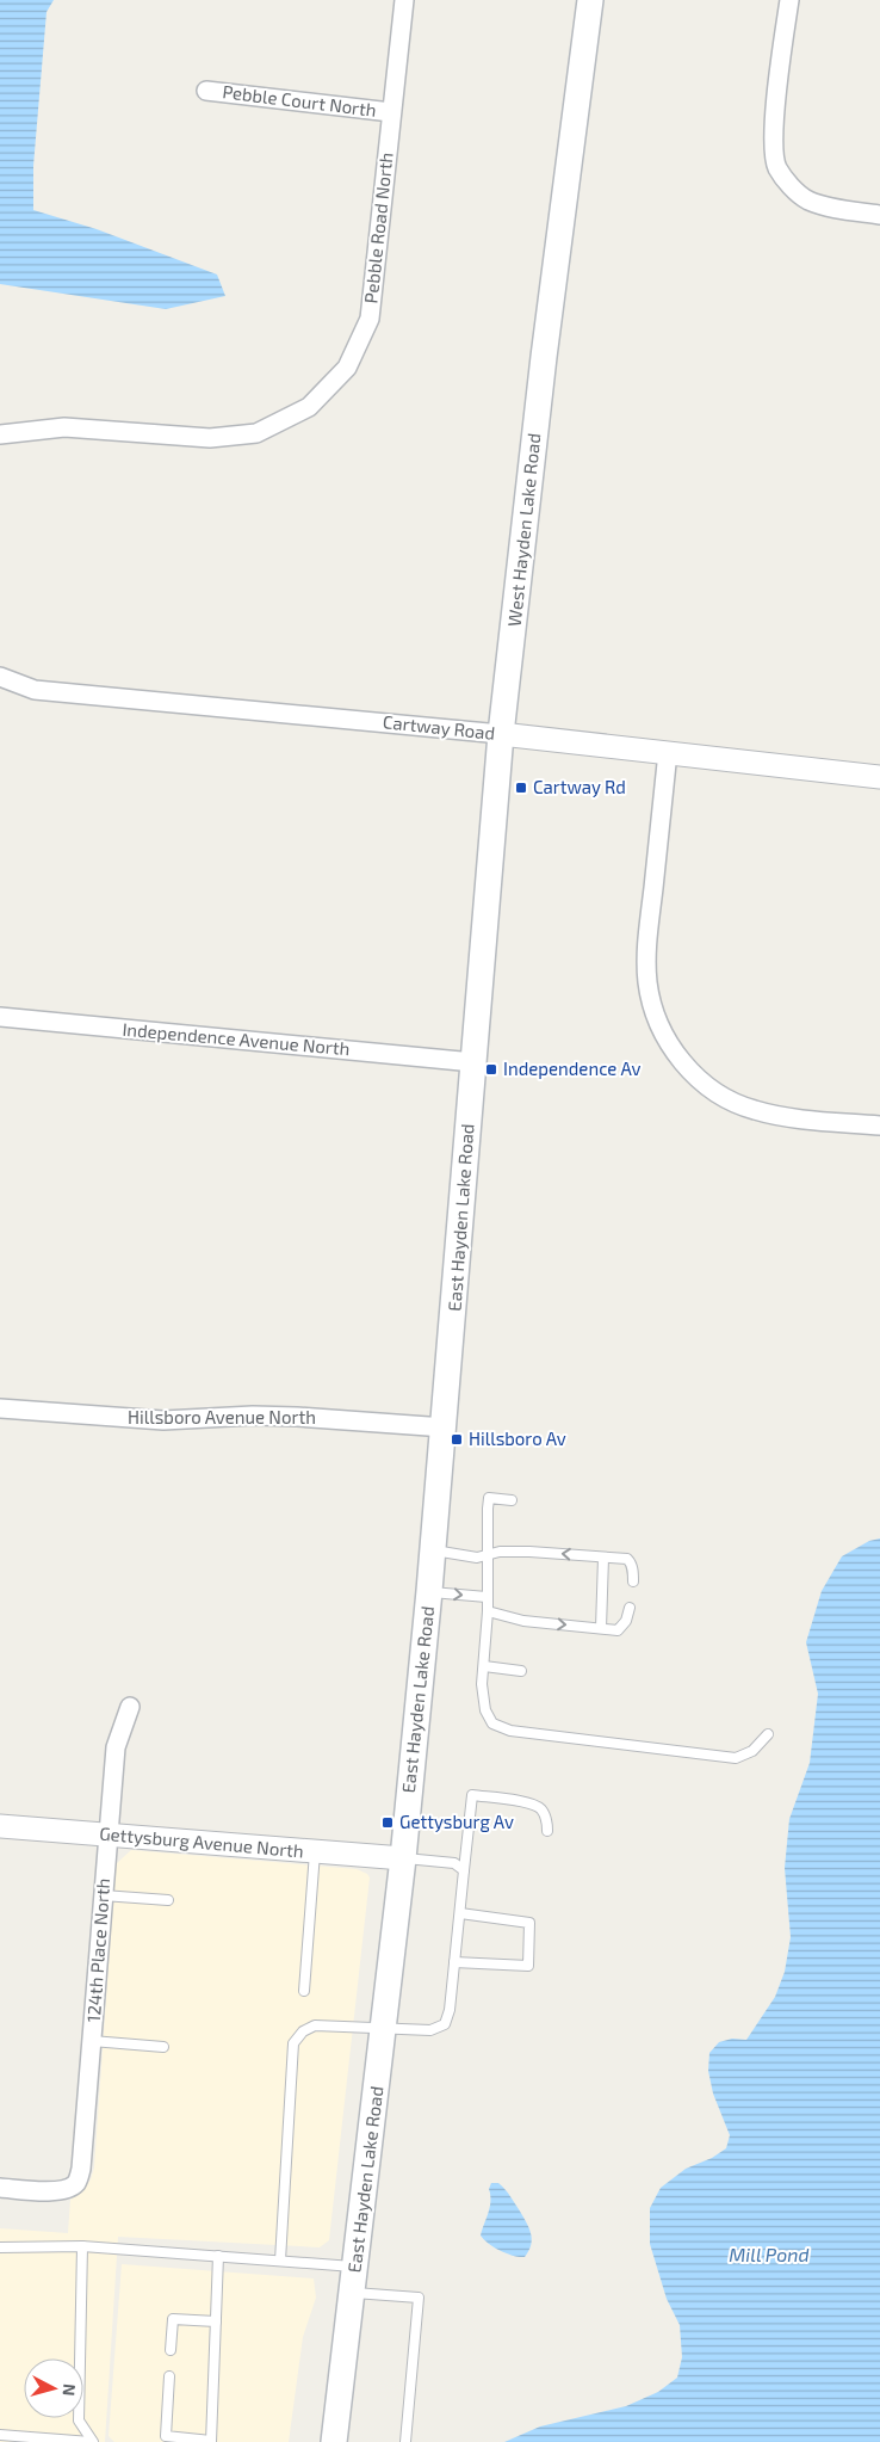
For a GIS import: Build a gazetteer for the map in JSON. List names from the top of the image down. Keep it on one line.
{"streets":{"main road":["West Hayden Lake Road","East Hayden Lake Road"],"street":["Pebble Court North","Pebble Road North","Cartway Road","Independence Avenue North","Hillsboro Avenue North","Gettysburg Avenue North","124th Place North"]},"crossings":[["Pebble Court North","Pebble Road North"],["West Hayden Lake Road","Cartway Road"],["West Hayden Lake Road","Independence Avenue North"],["West Hayden Lake Road","East Hayden Lake Road"],["Independence Avenue North","East Hayden Lake Road"],["East Hayden Lake Road","Hillsboro Avenue North"],["East Hayden Lake Road","Gettysburg Avenue North"],["Gettysburg Avenue North","124th Place North"]],"water":["Mill Pond"],"places":{"transit":["Cartway Rd","Independence Av","Hillsboro Av","Gettysburg Av"]},"north":"right"}
